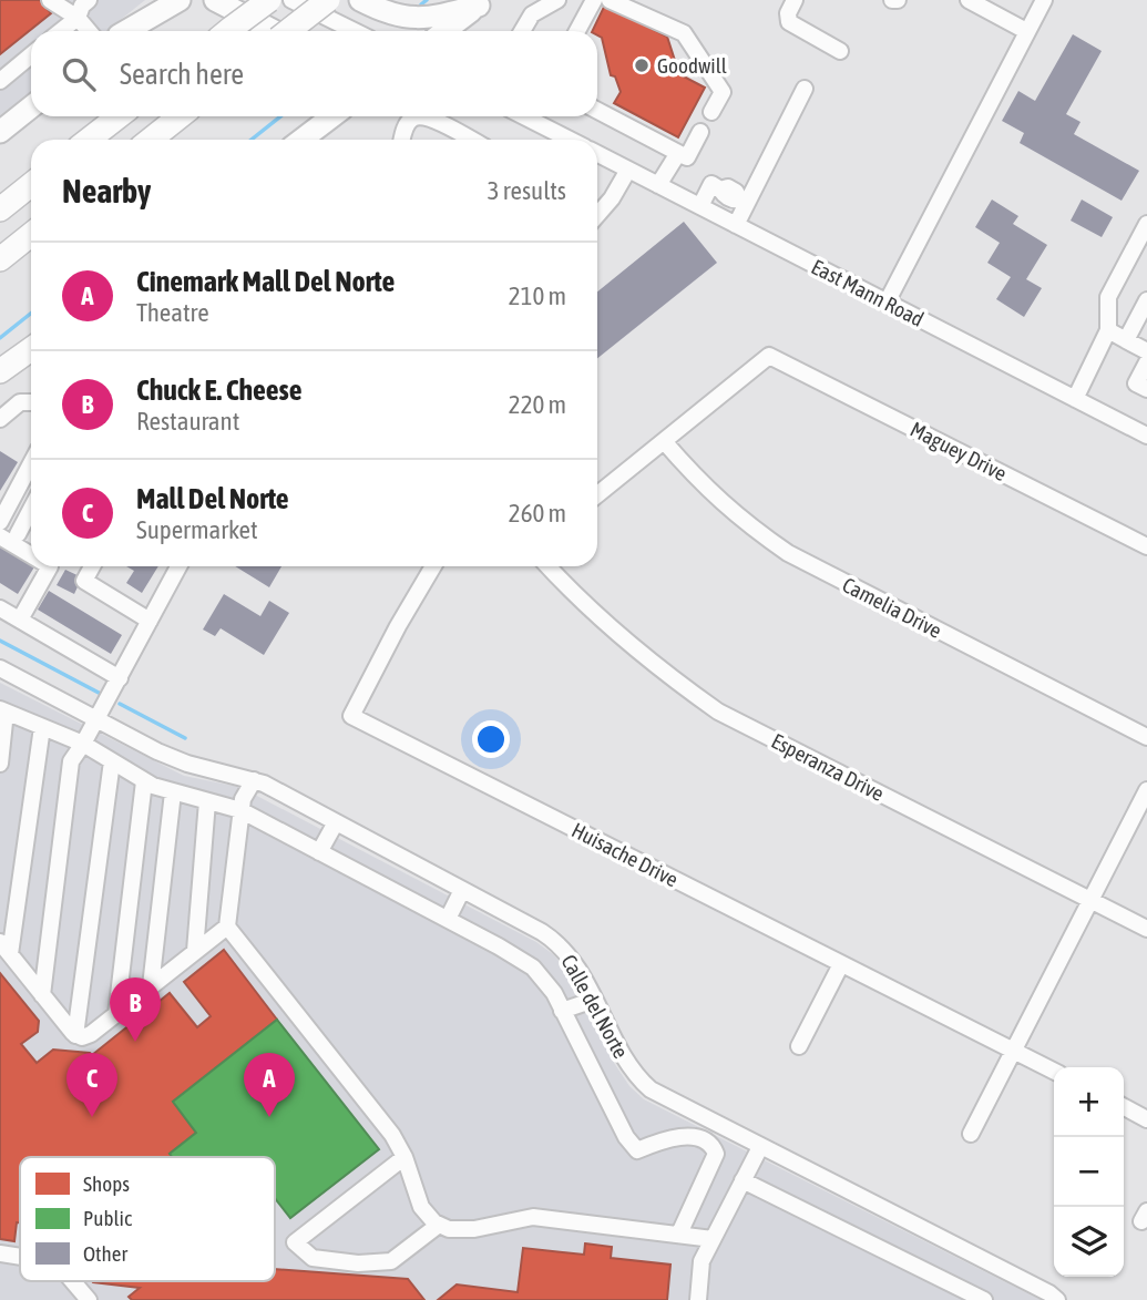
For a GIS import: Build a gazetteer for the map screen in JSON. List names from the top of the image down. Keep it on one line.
{"streets":{"street":["East Mann Road","Maguey Drive","Camelia Drive","Esperanza Drive","Huisache Drive","Calle del Norte"]},"crossings":[["Maguey Drive","Camelia Drive"]],"places":["Goodwill"],"legend":["Shops","Public","Other"],"page":{"search":"Search here","heading":["Nearby","3 results"],"list":[{"mark":"A","name":"Cinemark Mall Del Norte","note":"Theatre","value":"210 m"},{"mark":"B","name":"Chuck E. Cheese","note":"Restaurant","value":"220 m"},{"mark":"C","name":"Mall Del Norte","note":"Supermarket","value":"260 m"}],"pins":["B","A","C"],"map_buttons":["+","−"]}}
